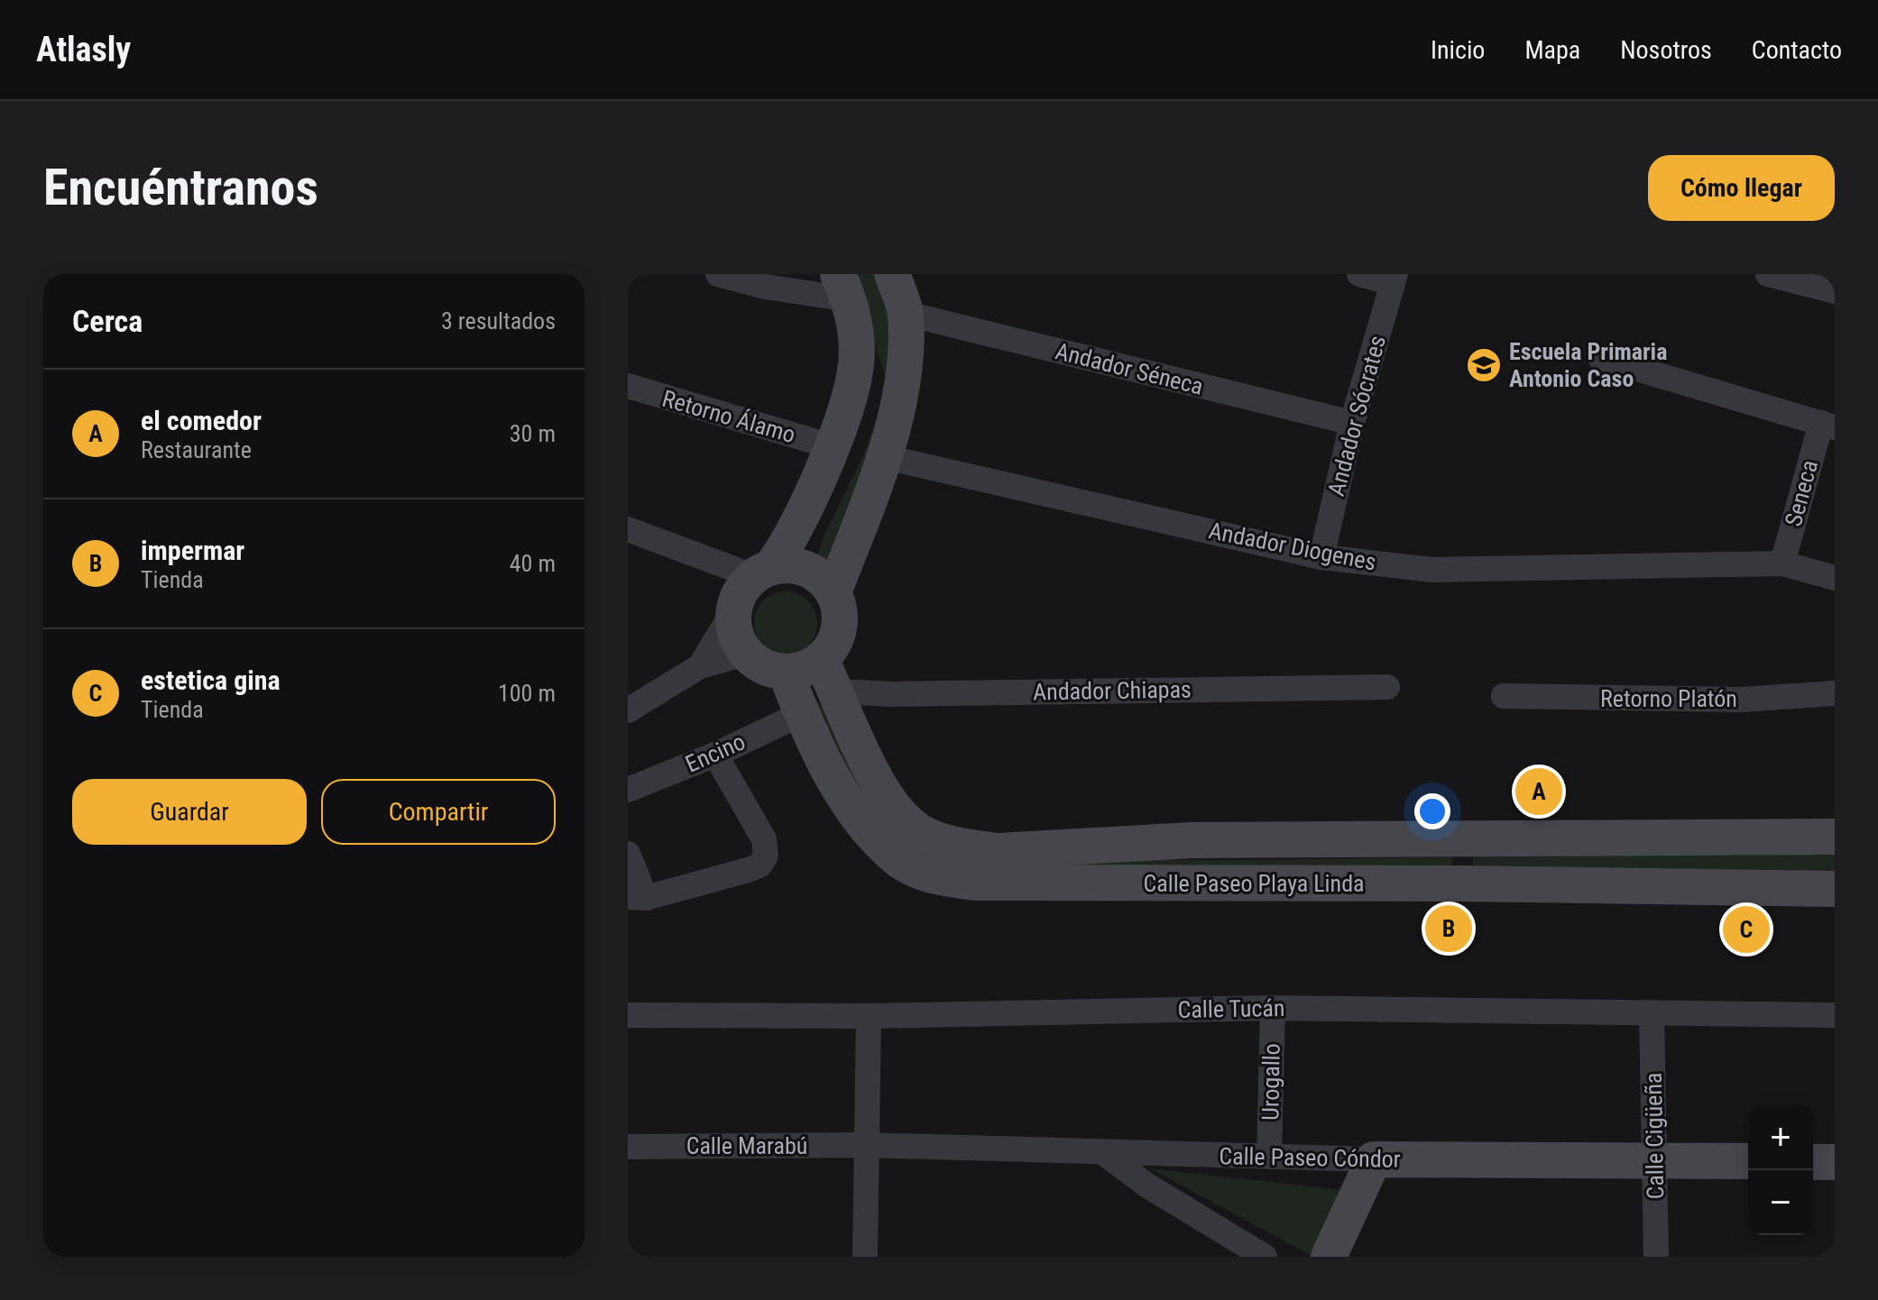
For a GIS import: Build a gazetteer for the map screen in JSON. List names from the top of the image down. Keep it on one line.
{"streets":{"street":["Andador Séneca","Andador Sócrates","Retorno Álamo","Seneca","Andador Diogenes","Andador Chiapas","Retorno Platón","Encino","Calle Paseo Playa Linda","Calle Tucán","Urogallo","Calle Cigüeña","Calle Marabú","Calle Paseo Cóndor"]},"crossings":[["Andador Séneca","Andador Sócrates"],["Andador Sócrates","Andador Diogenes"],["Seneca","Andador Diogenes"],["Andador Chiapas","Calle Paseo Playa Linda"],["Encino","Calle Paseo Playa Linda"],["Calle Tucán","Urogallo"],["Calle Tucán","Calle Cigüeña"],["Urogallo","Calle Paseo Cóndor"],["Calle Cigüeña","Calle Paseo Cóndor"],["Calle Marabú","Calle Paseo Cóndor"]],"places":{"school or university":["Escuela Primaria Antonio Caso"]},"page":{"header":"Atlasly","nav":["Inicio","Mapa","Nosotros","Contacto"],"buttons":["Cómo llegar",["Guardar","Compartir"]],"title":"Encuéntranos","heading":["Cerca","3 resultados"],"list":[{"mark":"A","name":"el comedor","note":"Restaurante","value":"30 m"},{"mark":"B","name":"impermar","note":"Tienda","value":"40 m"},{"mark":"C","name":"estetica gina","note":"Tienda","value":"100 m"}],"pins":["A","B","C"],"map_buttons":["+","−"]}}
